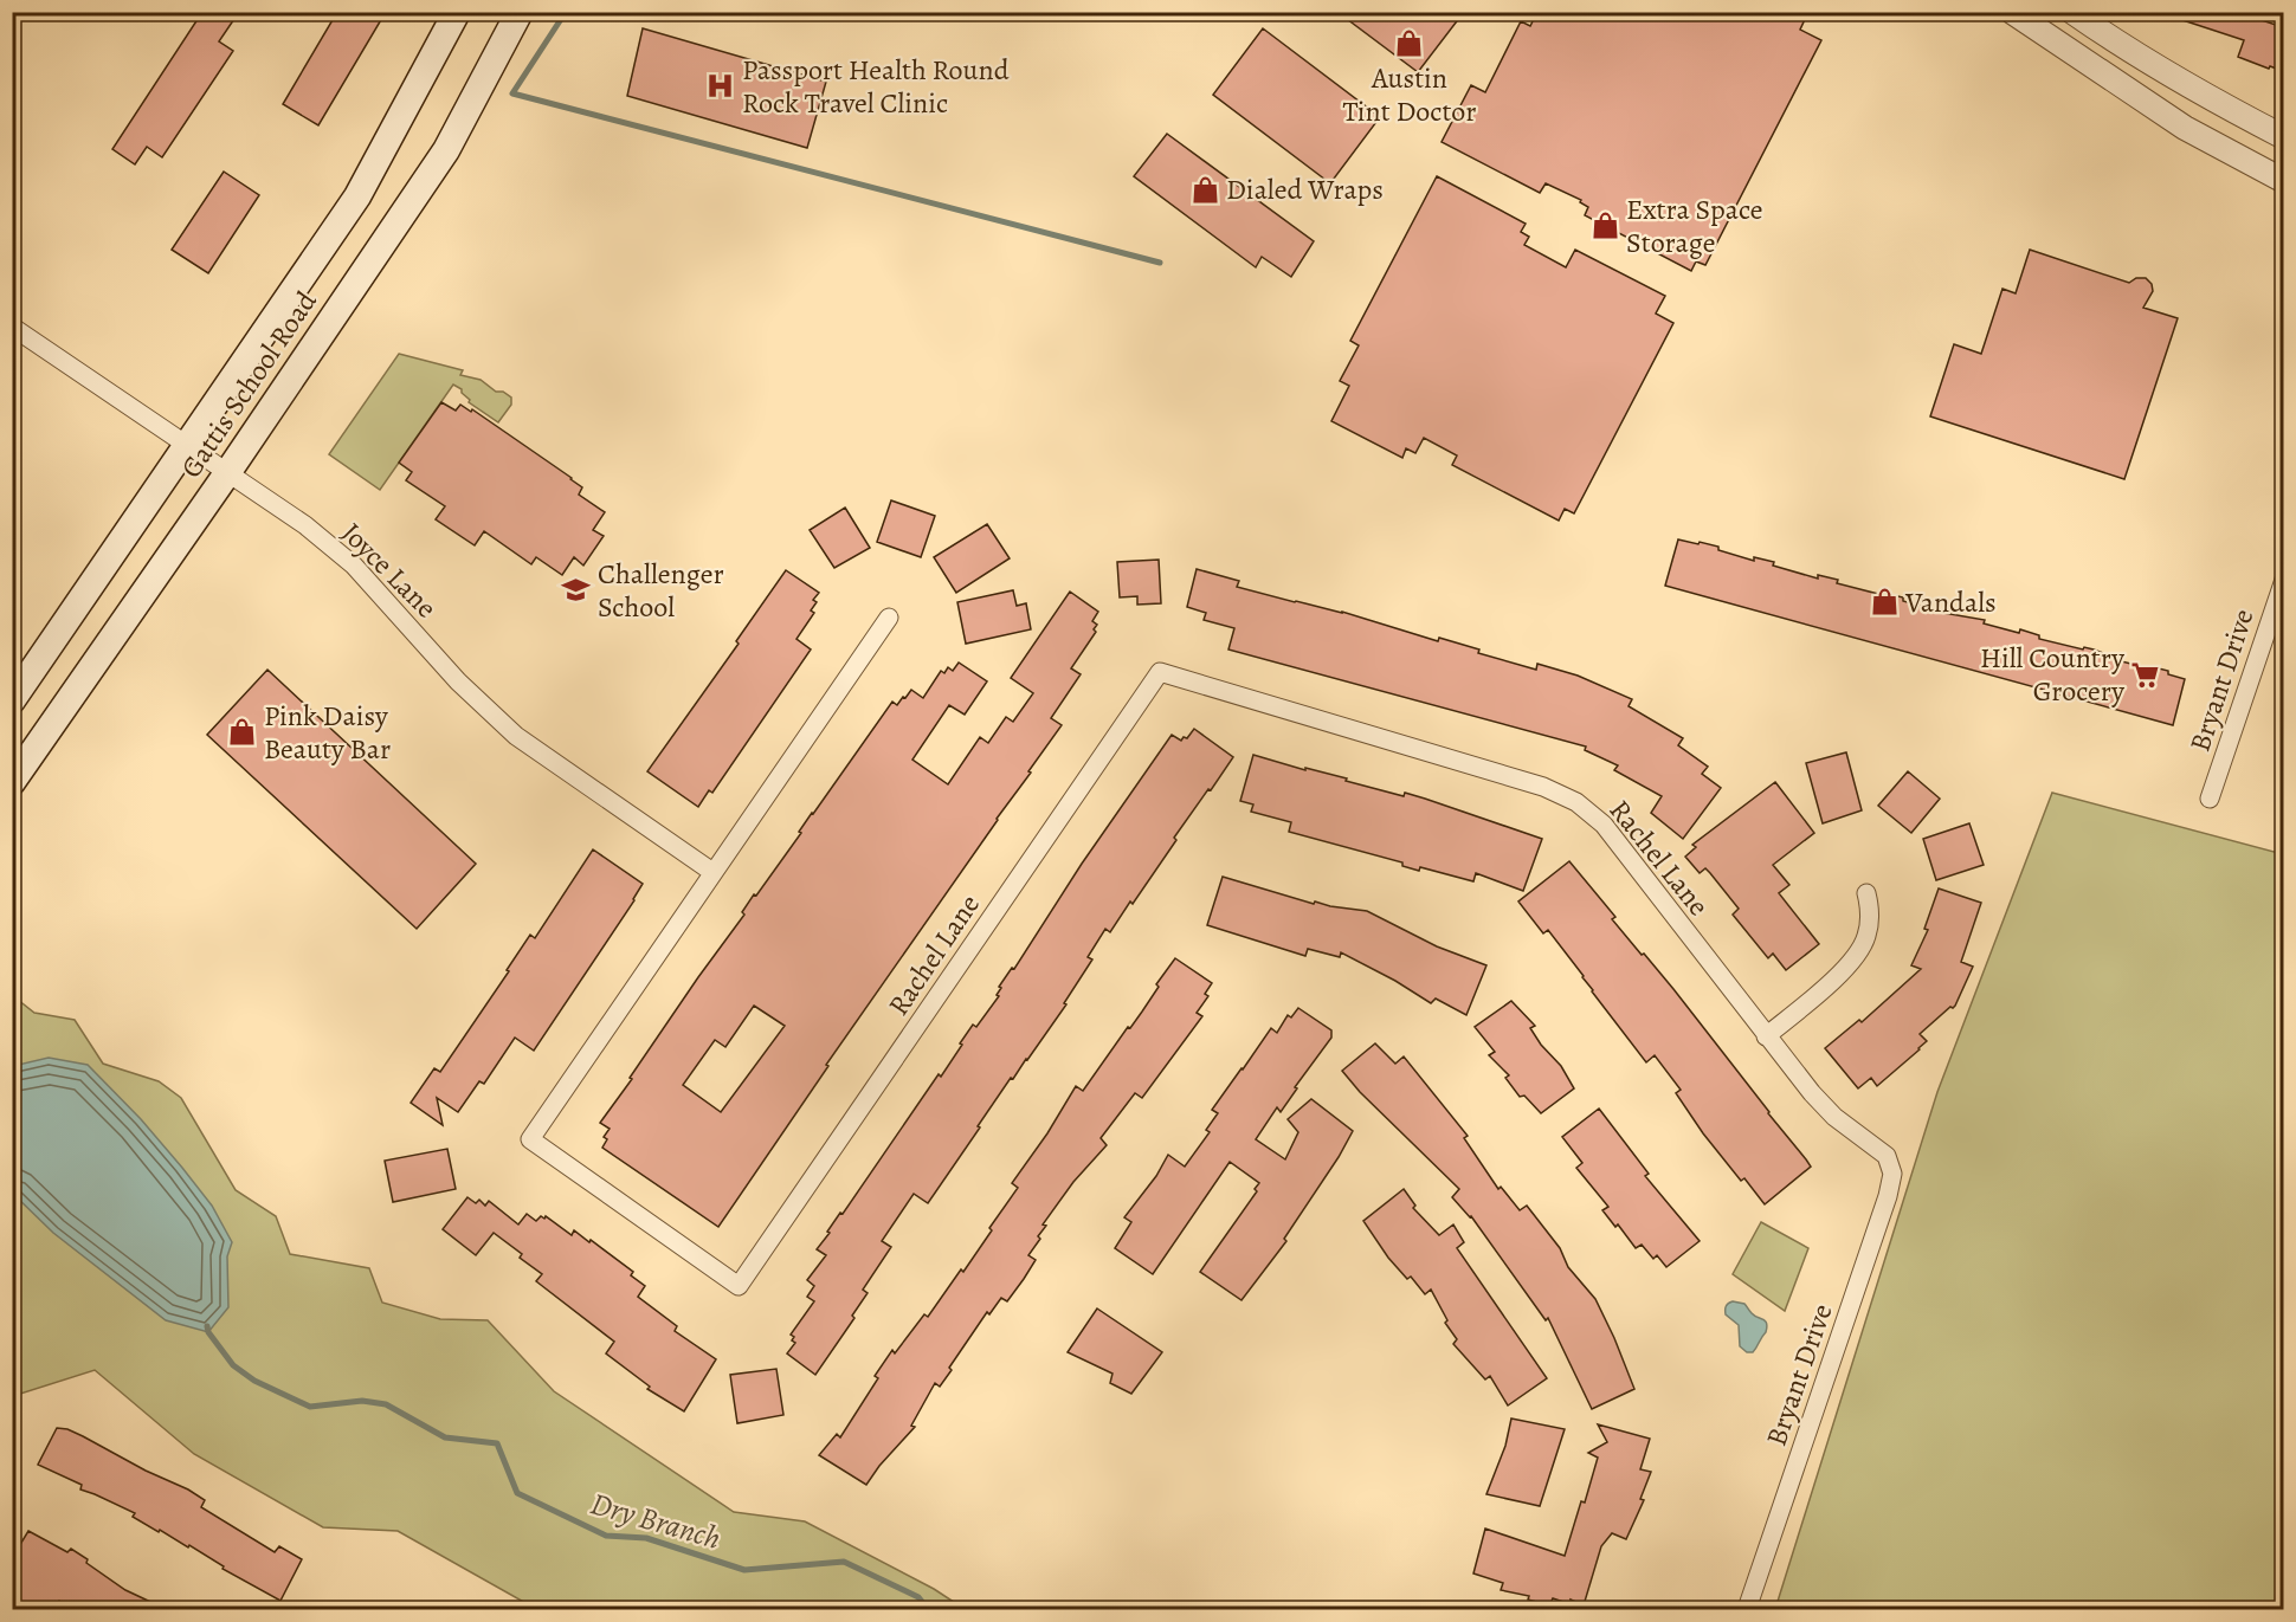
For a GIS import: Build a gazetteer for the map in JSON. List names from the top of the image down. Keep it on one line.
{"streets":{"main road":["Gattis School Road"],"street":["Joyce Lane","Bryant Drive","Rachel Lane"]},"crossings":[["Gattis School Road","Joyce Lane"],["Joyce Lane","Rachel Lane"],["Bryant Drive","Rachel Lane"]],"water":["Dry Branch"],"places":{"shop":["Austin Tint Doctor","Dialed Wraps","Extra Space Storage","Vandals","Pink Daisy Beauty Bar"],"hospital":["Passport Health Round Rock Travel Clinic"],"school or university":["Challenger School"],"supermarket":["Hill Country Grocery"]}}
